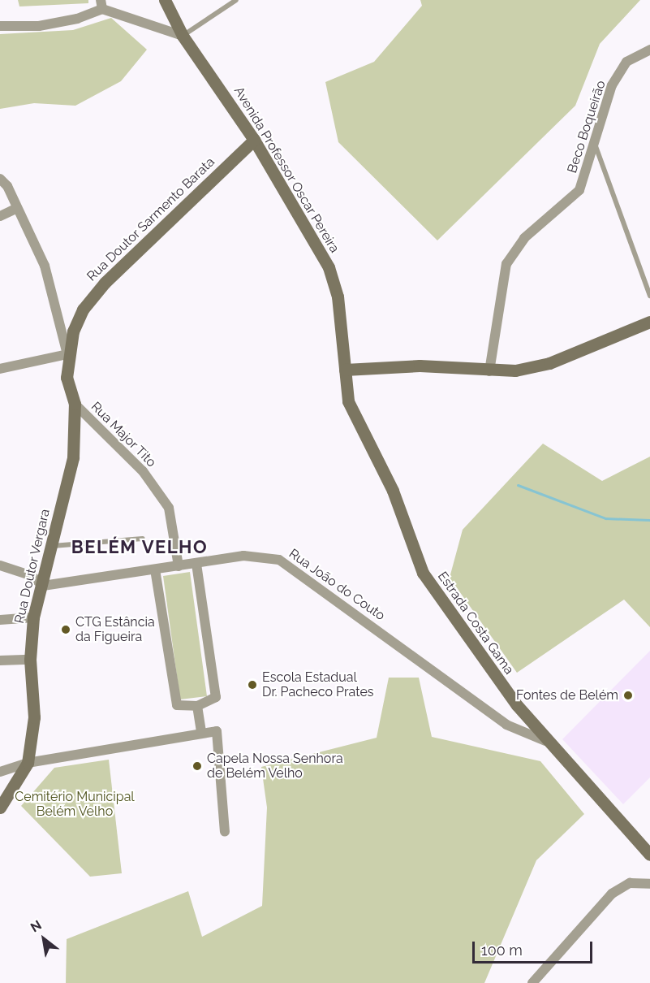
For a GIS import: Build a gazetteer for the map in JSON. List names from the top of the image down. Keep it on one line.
{"streets":{"main road":["Avenida Professor Oscar Pereira","Rua Doutor Sarmento Barata","Rua Doutor Vergara","Estrada Costa Gama"],"street":["Beco Boqueirão","Rua Major Tito","Rua João do Couto"]},"crossings":[["Avenida Professor Oscar Pereira","Rua Doutor Sarmento Barata"],["Avenida Professor Oscar Pereira","Estrada Costa Gama"],["Rua Doutor Sarmento Barata","Rua Doutor Vergara"],["Rua Major Tito","Rua Doutor Vergara"],["Rua Major Tito","Rua João do Couto"],["Rua Doutor Vergara","Rua João do Couto"],["Rua João do Couto","Estrada Costa Gama"]],"districts":["BELÉM VELHO"],"parks":["Cemitério Municipal Belém Velho"],"places":["CTG Estância da Figueira","Escola Estadual Dr. Pacheco Prates","Fontes de Belém","Capela Nossa Senhora de Belém Velho"],"scale_bar":"100 m","north":"top left"}
